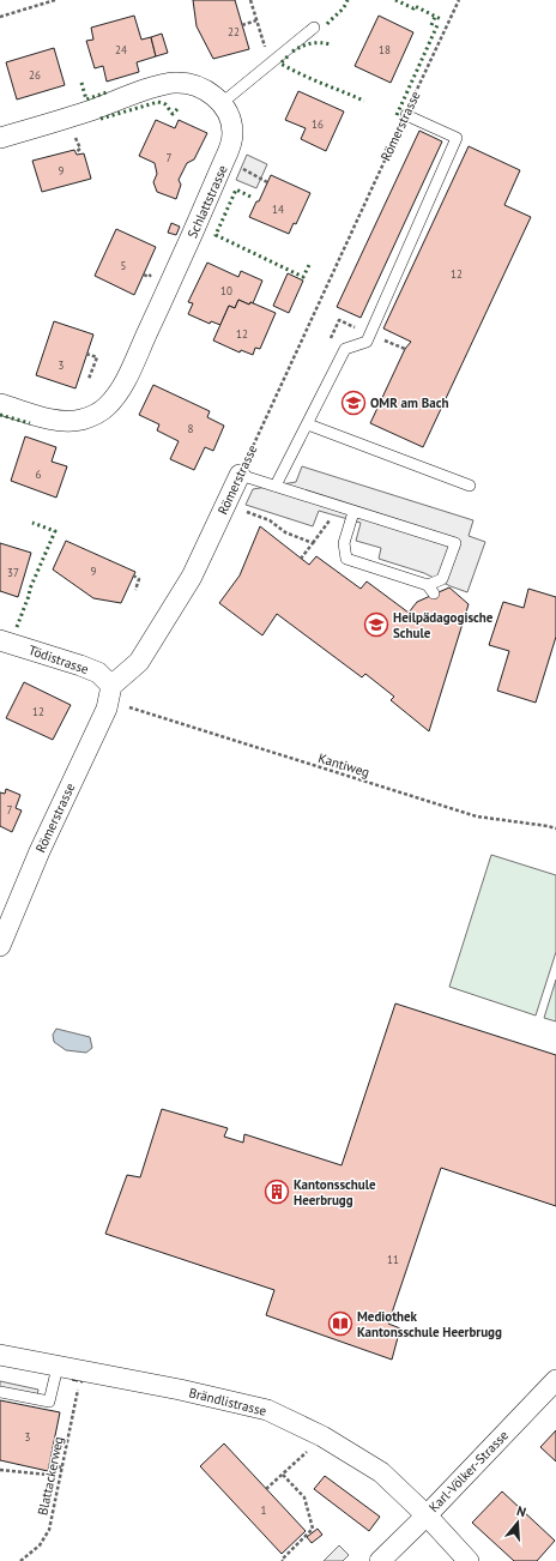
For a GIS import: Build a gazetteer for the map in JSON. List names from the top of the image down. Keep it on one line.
{"streets":{"street":["Römerstrasse","Schlattstrasse","Tödistrasse","Brändlistrasse","Karl-Völker-Strasse"],"path":["Kantiweg","Blattackerweg"]},"crossings":[["Römerstrasse","Tödistrasse"],["Brändlistrasse","Karl-Völker-Strasse"]],"places":{"school or university":["OMR am Bach","Heilpädagogische Schule"],"building":["Kantonsschule Heerbrugg"],"library":["Mediothek Kantonsschule Heerbrugg"]},"house_numbers":["22","24","18","26","16","7","9","14","5","12","10","12","3","8","6","9","37","12","7","11","3","1"],"north":"top"}
